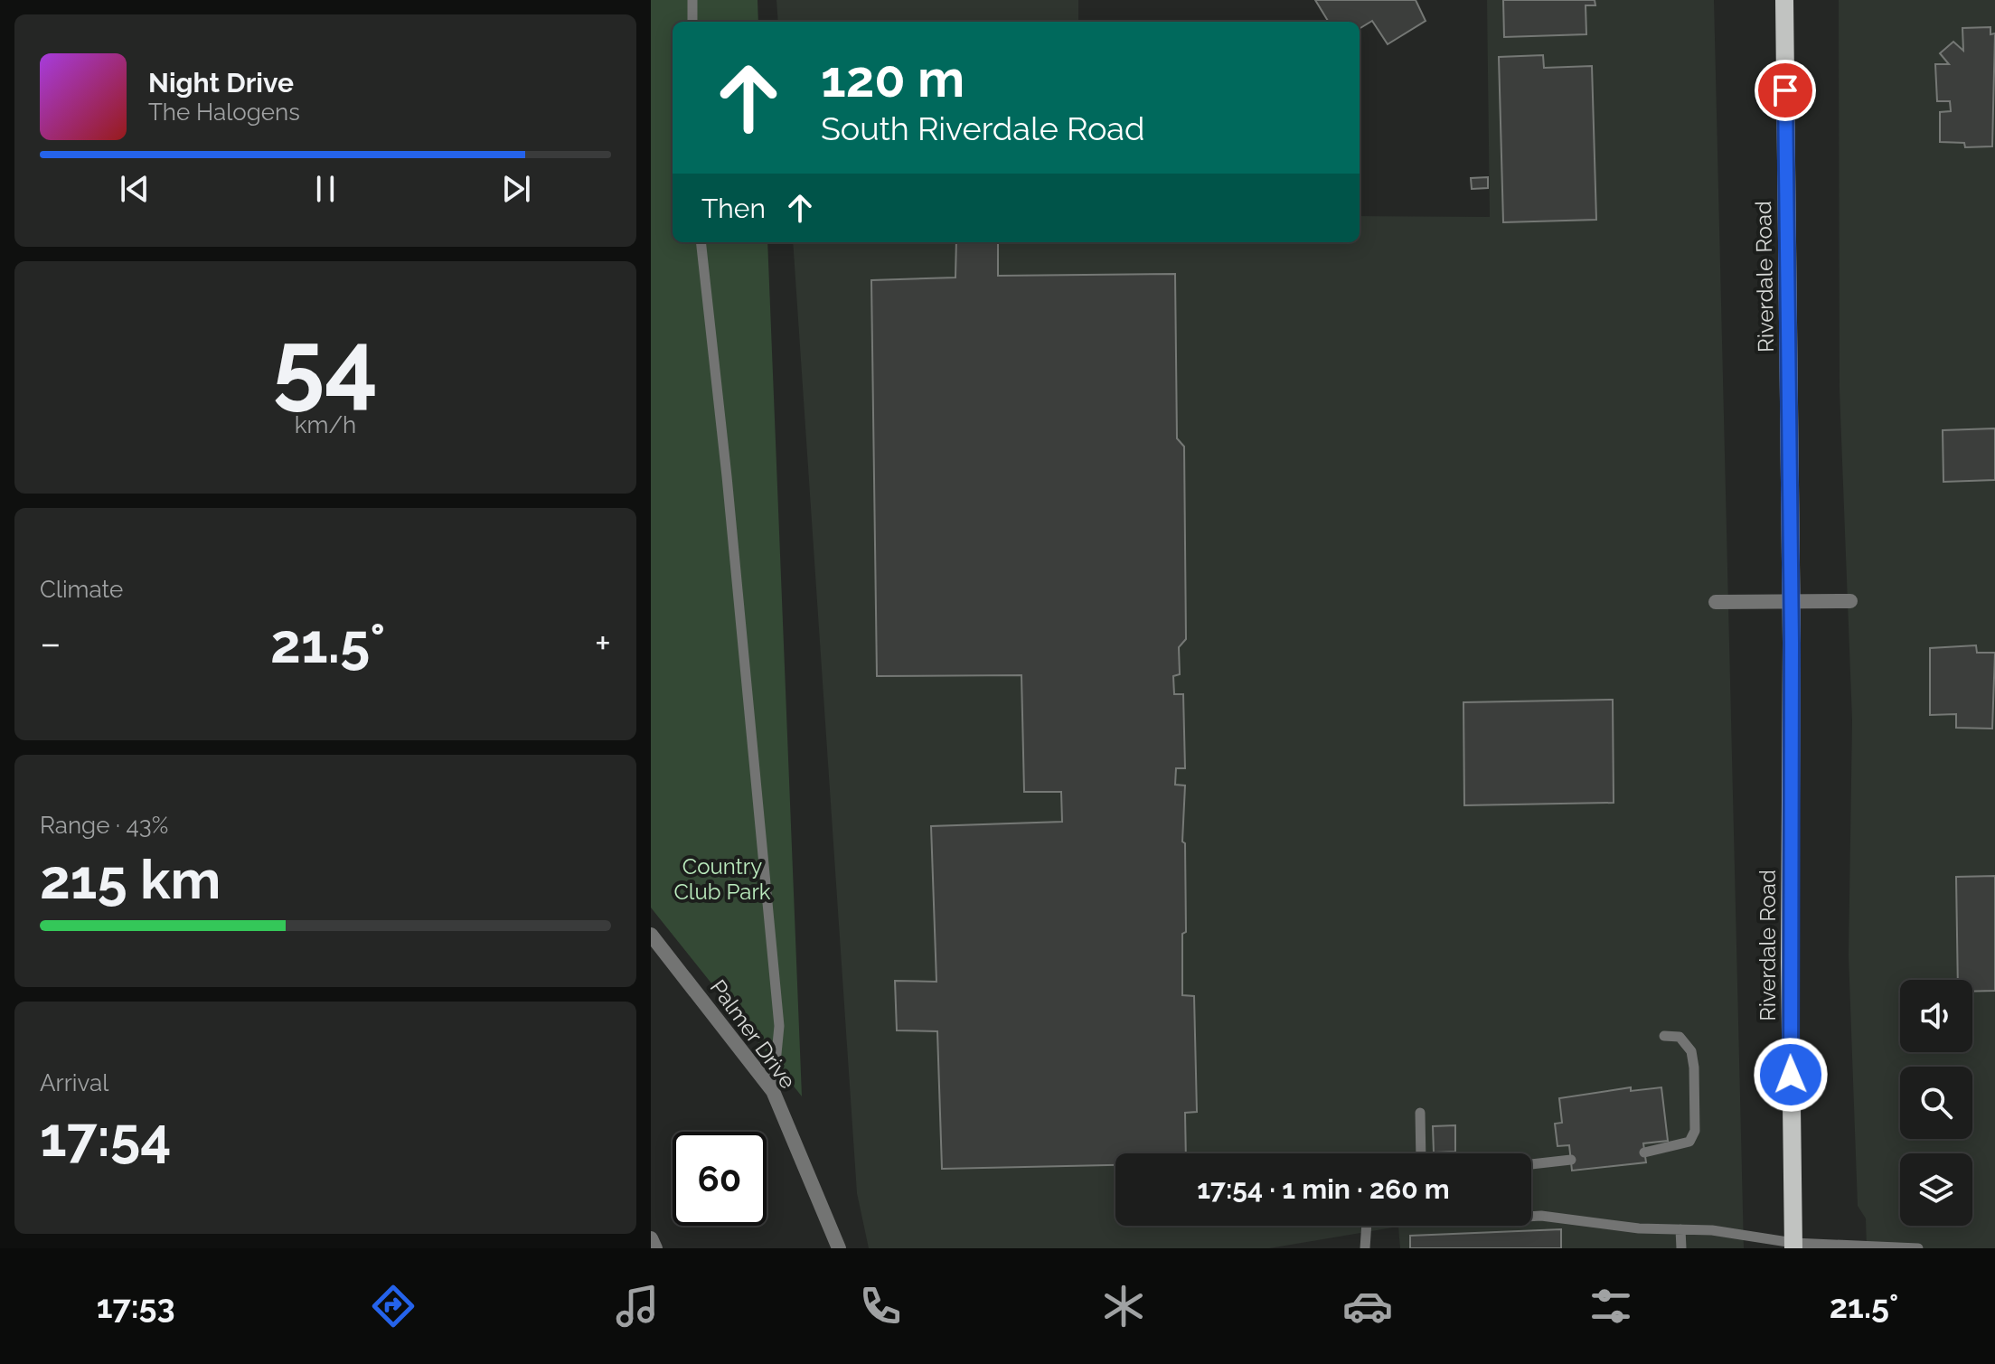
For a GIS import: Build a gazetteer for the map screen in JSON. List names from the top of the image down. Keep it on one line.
{"streets":{"main road":["Riverdale Road"],"street":["Palmer Drive"]},"parks":["Country Club Park"],"page":{"turn":["120 m","South Riverdale Road"],"song":["Night Drive","The Halogens"],"then":"Then","tile":[["54","km/h"],"Climate",["Range · 43%","215 km"],["Arrival","17:54"]],"heat":["−","21.5°","+"],"limit":"60","trip":"17:54 · 1 min · 260 m","tabs":["17:53","21.5°"]}}
